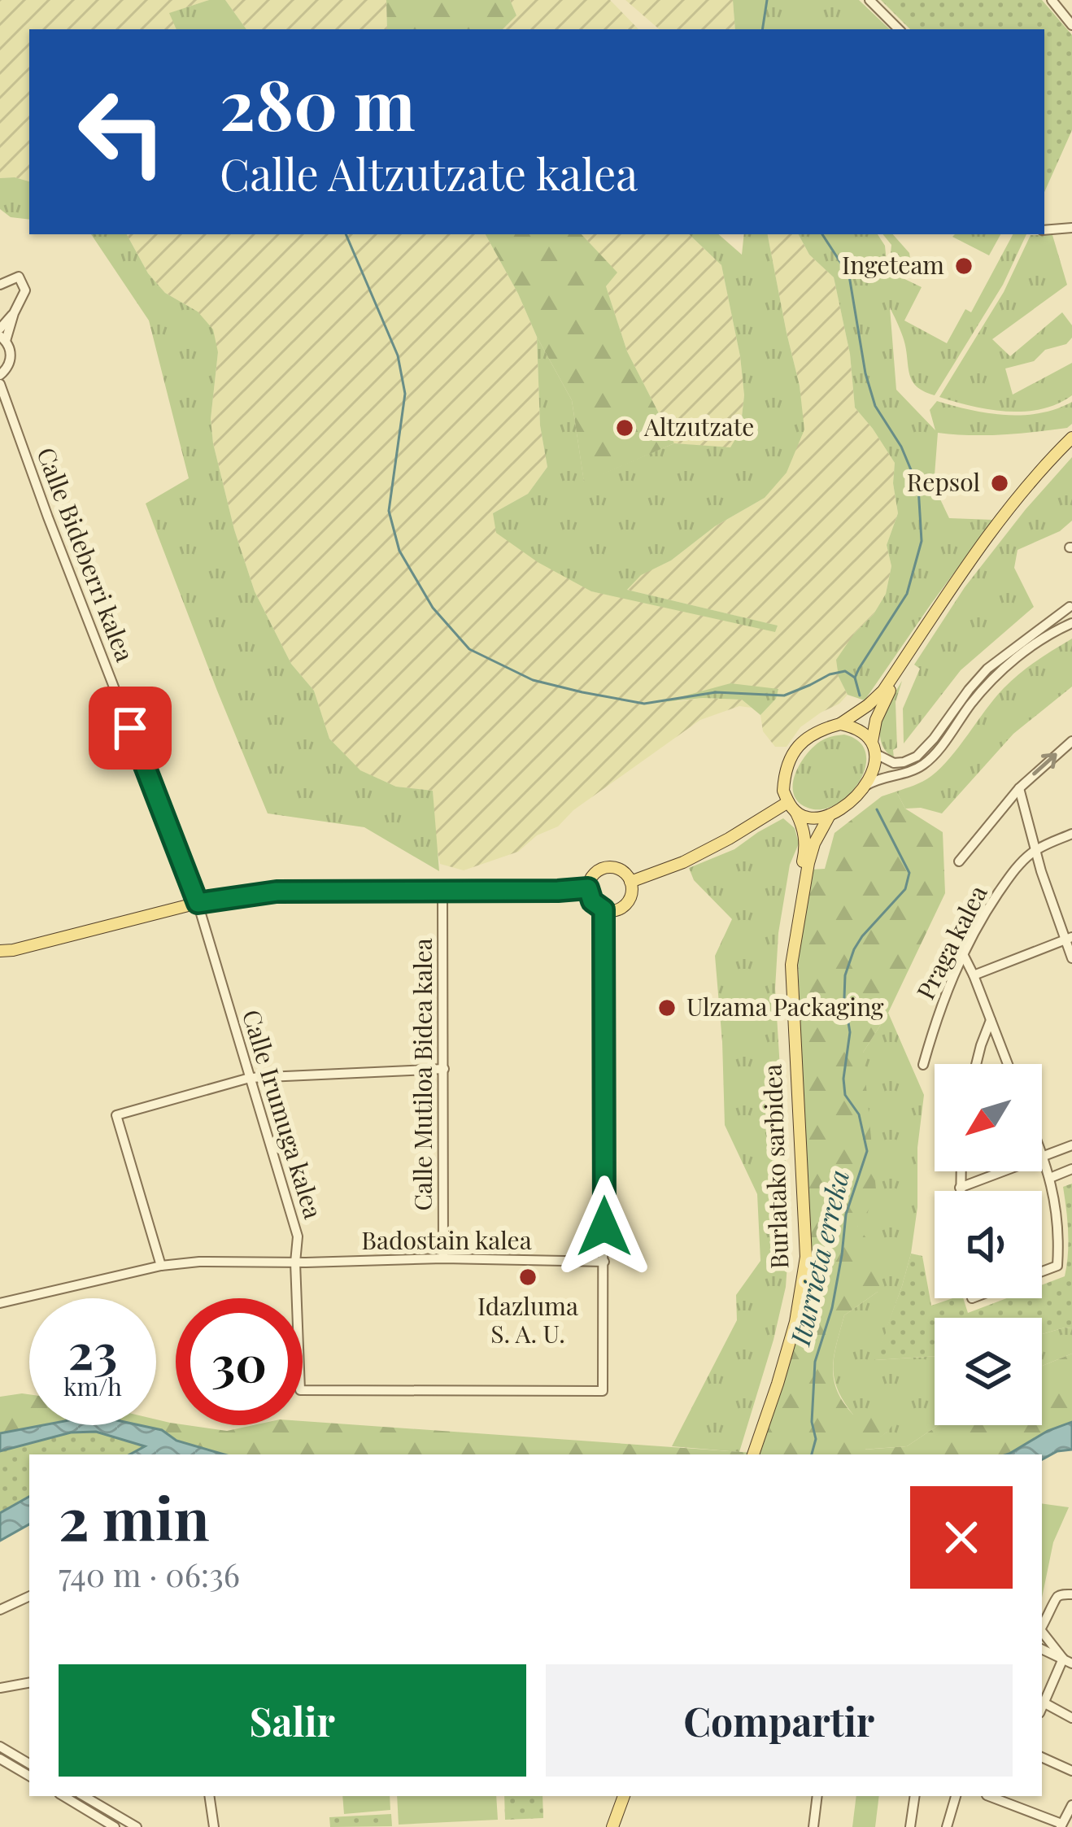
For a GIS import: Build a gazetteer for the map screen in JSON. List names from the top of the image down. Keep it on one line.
{"streets":{"main road":["Burlatako sarbidea"],"street":["Calle Bideberri kalea","Praga kalea","Calle Mutiloa Bidea kalea","Calle Irumuga kalea","Badostain kalea"]},"crossings":[["Calle Bideberri kalea","Calle Irumuga kalea"],["Calle Mutiloa Bidea kalea","Badostain kalea"],["Calle Irumuga kalea","Badostain kalea"]],"water":["Iturrieta erreka"],"places":["Ingeteam","Altzutzate","Repsol","Ulzama Packaging","Idazluma S. A. U."],"north":"bottom left","page":{"turn":["280 m","Calle Altzutzate kalea"],"speed":"23 km/h","limit":"30","heading":["2 min","740 m · 06:36"],"buttons":["Salir","Compartir"]}}
